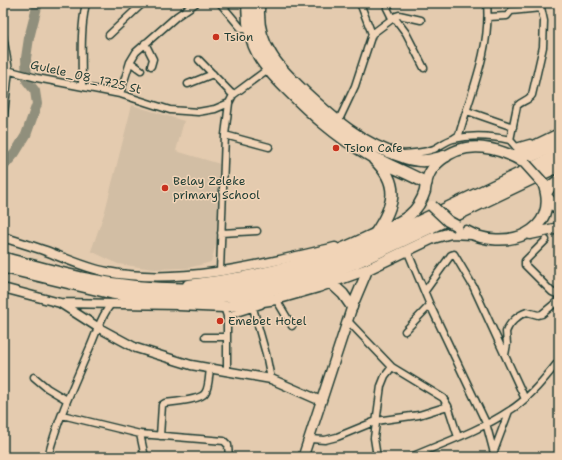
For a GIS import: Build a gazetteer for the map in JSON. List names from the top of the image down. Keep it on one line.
{"streets":{"street":["Gulele_08_1725 St"]},"places":["Tsion","Tsion Cafe","Belay Zeleke primary School","Emebet Hotel"]}
